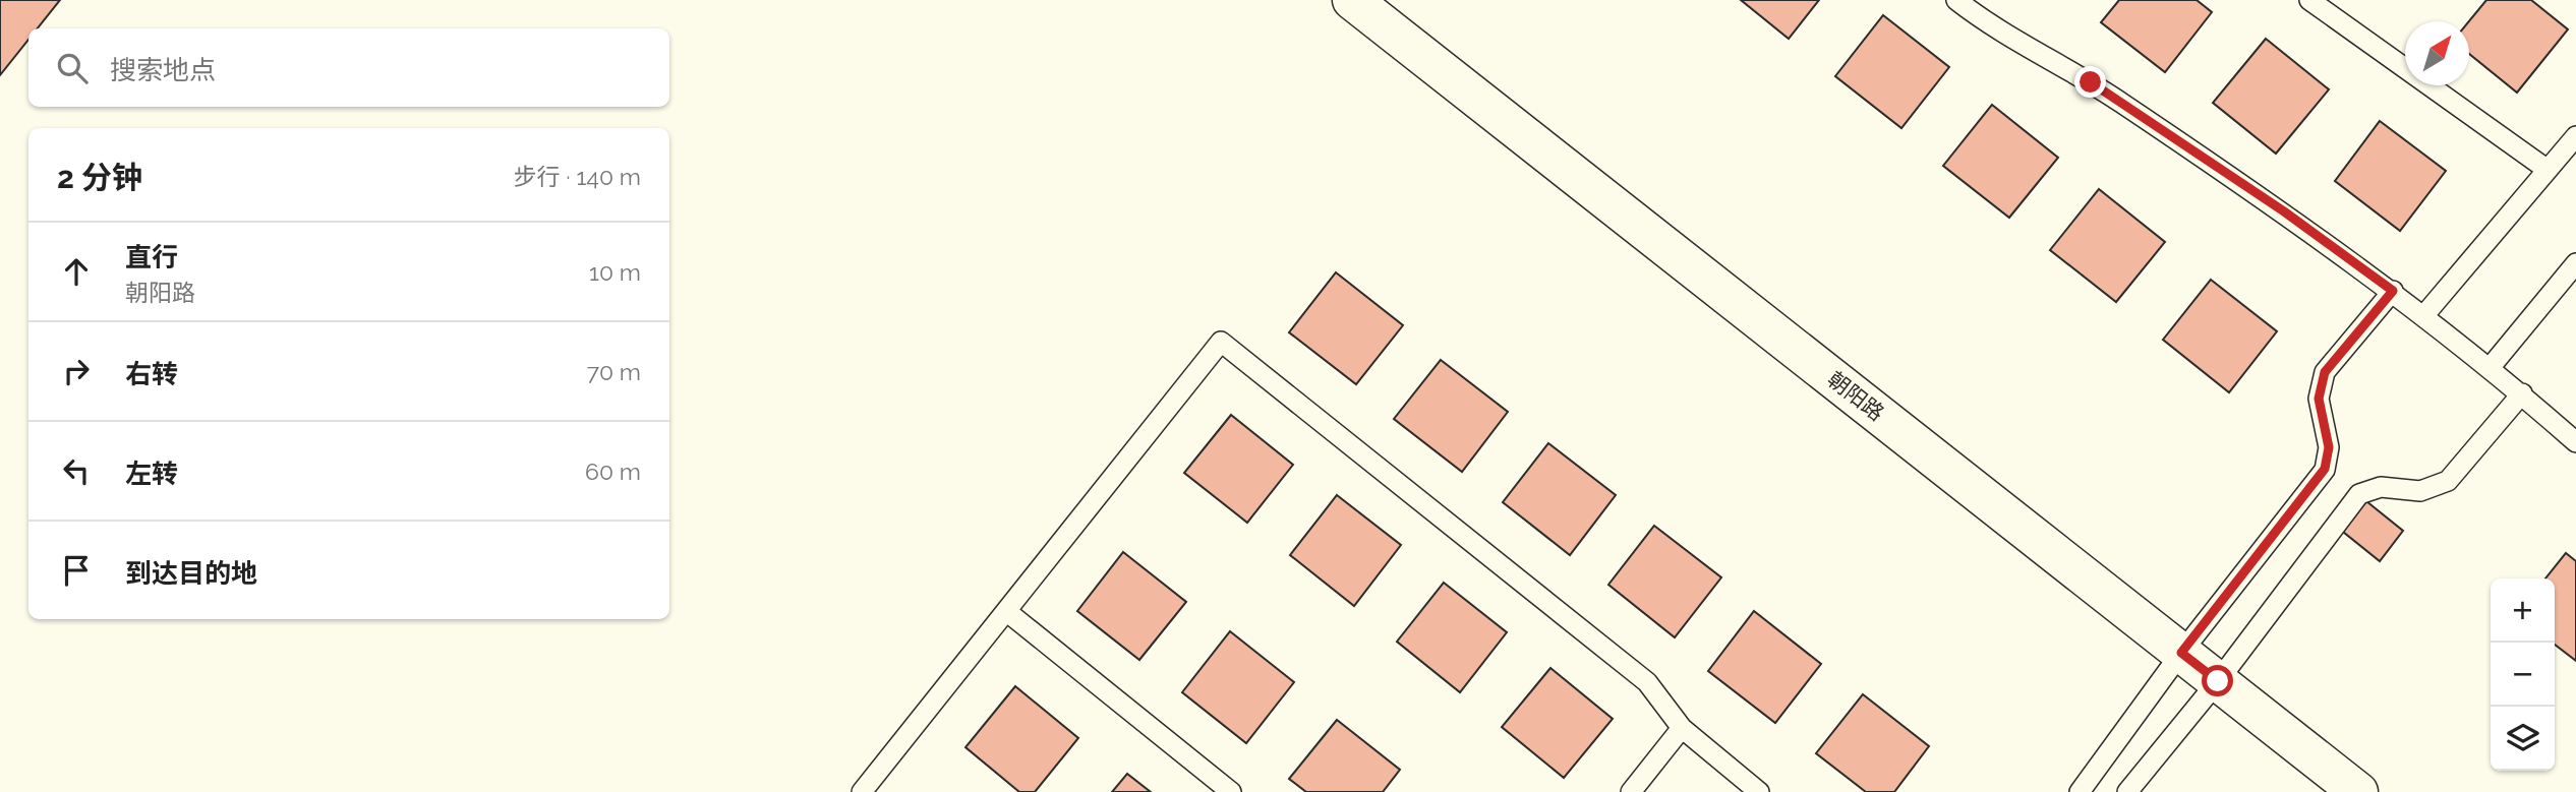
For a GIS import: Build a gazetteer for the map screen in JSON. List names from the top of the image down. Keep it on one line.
{"streets":{"main road":["朝阳路"]},"north":"top right","page":{"search":"搜索地点","heading":["2 分钟","步行 · 140 m"],"list":[["直行","朝阳路","10 m"],["右转","70 m"],["左转","60 m"],"到达目的地"],"map_buttons":["+","−"]}}
